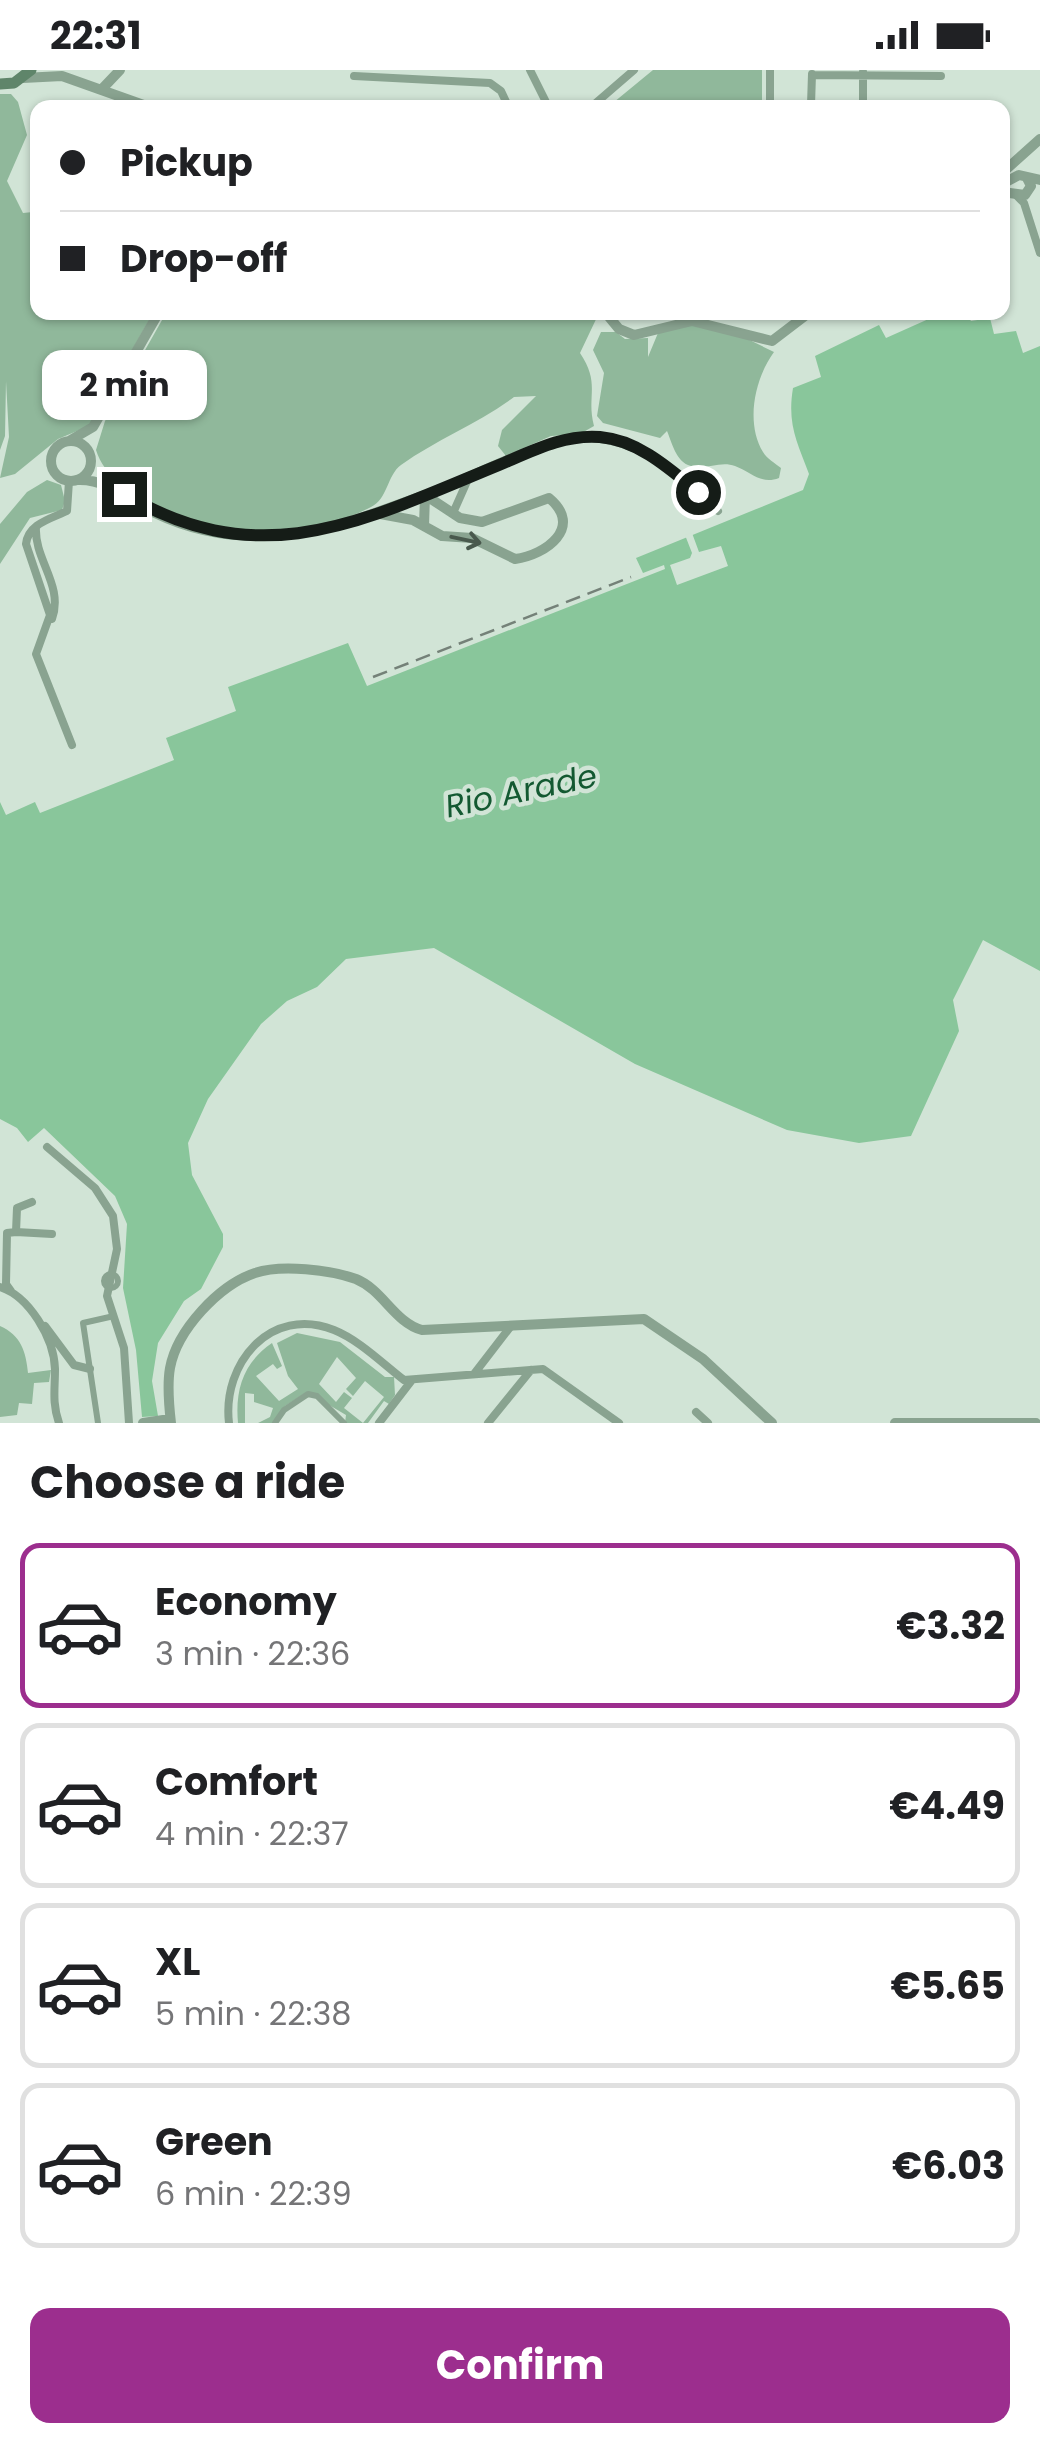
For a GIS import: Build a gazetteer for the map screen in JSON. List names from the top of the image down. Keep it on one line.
{"water":["Rio Arade"],"page":{"status":"22:31","banner":["Pickup","Drop-off"],"bubble":"2 min","heading":"Choose a ride","list":[{"name":"Economy","note":"3 min · 22:36","value":"€3.32"},{"name":"Comfort","note":"4 min · 22:37","value":"€4.49"},{"name":"XL","note":"5 min · 22:38","value":"€5.65"},{"name":"Green","note":"6 min · 22:39","value":"€6.03"}],"buttons":"Confirm"}}
